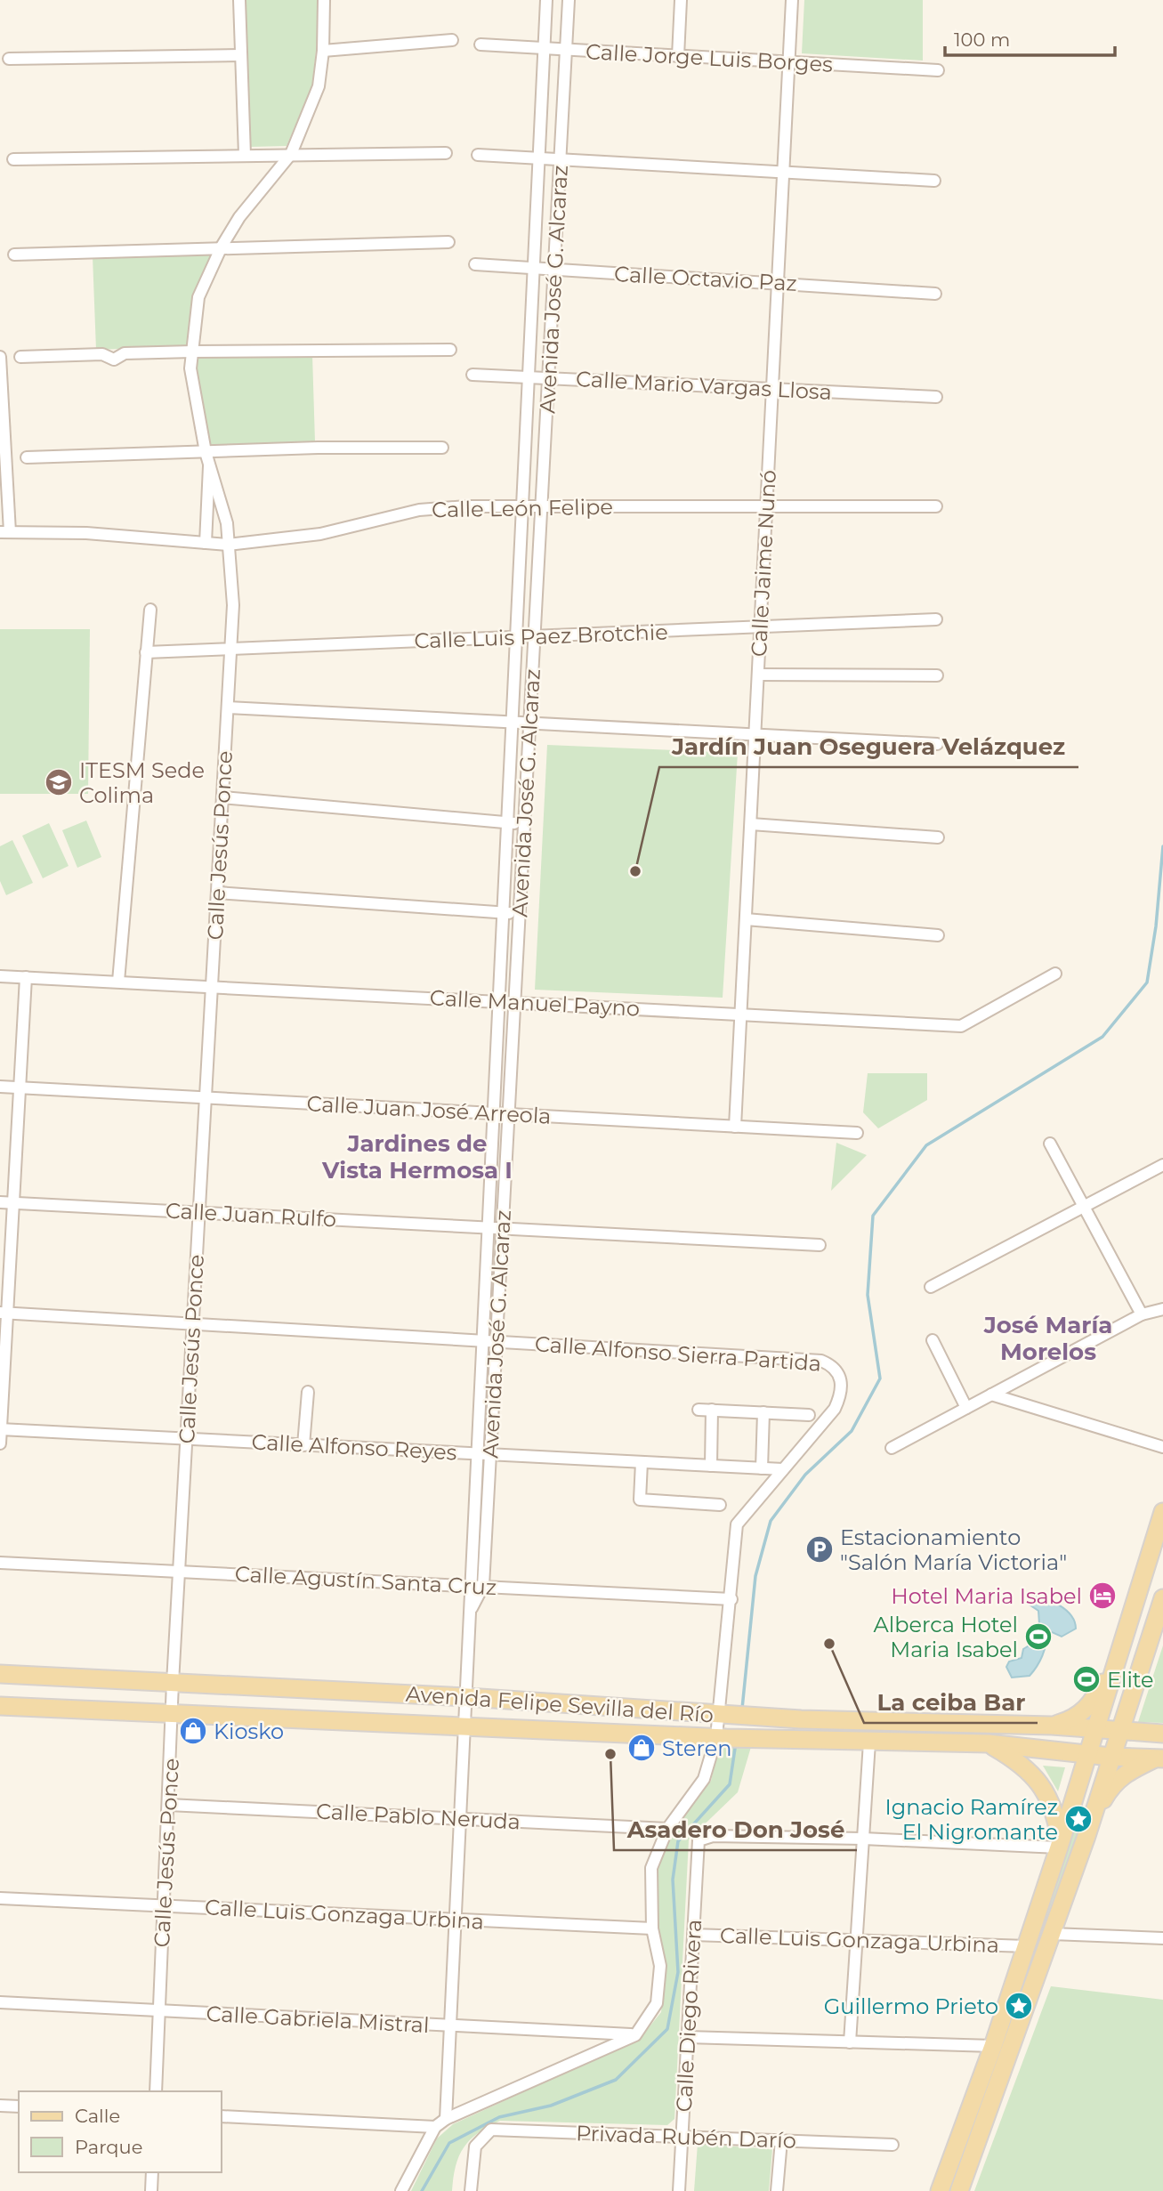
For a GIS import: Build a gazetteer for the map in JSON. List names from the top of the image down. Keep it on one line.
{"streets":{"main road":["Avenida Felipe Sevilla del Río"],"street":["Calle Jorge Luis Borges","Calle Octavio Paz","Avenida José G. Alcaraz","Calle Mario Vargas Llosa","Calle León Felipe","Calle Jaime Nunó","Calle Luis Paez Brotchie","Calle Jesús Ponce","Calle Manuel Payno","Calle Juan José Arreola","Calle Juan Rulfo","Calle Alfonso Sierra Partida","Calle Alfonso Reyes","Calle Agustín Santa Cruz","Calle Pablo Neruda","Calle Luis Gonzaga Urbina","Calle Diego Rivera","Calle Gabriela Mistral","Privada Rubén Darío"]},"crossings":[["Calle Jorge Luis Borges","Avenida José G. Alcaraz"],["Calle Jorge Luis Borges","Calle Jaime Nunó"],["Calle Octavio Paz","Avenida José G. Alcaraz"],["Calle Octavio Paz","Calle Jaime Nunó"],["Avenida José G. Alcaraz","Calle Mario Vargas Llosa"],["Avenida José G. Alcaraz","Calle León Felipe"],["Avenida José G. Alcaraz","Calle Luis Paez Brotchie"],["Avenida José G. Alcaraz","Calle Manuel Payno"],["Avenida José G. Alcaraz","Calle Juan José Arreola"],["Avenida José G. Alcaraz","Calle Juan Rulfo"],["Avenida José G. Alcaraz","Calle Alfonso Sierra Partida"],["Avenida José G. Alcaraz","Calle Alfonso Reyes"],["Avenida José G. Alcaraz","Calle Agustín Santa Cruz"],["Calle Mario Vargas Llosa","Calle Jaime Nunó"],["Calle León Felipe","Calle Jaime Nunó"],["Calle León Felipe","Calle Jesús Ponce"],["Calle Jaime Nunó","Calle Luis Paez Brotchie"],["Calle Jaime Nunó","Calle Manuel Payno"],["Calle Jaime Nunó","Calle Juan José Arreola"],["Calle Luis Paez Brotchie","Calle Jesús Ponce"],["Calle Jesús Ponce","Calle Manuel Payno"],["Calle Jesús Ponce","Calle Juan José Arreola"],["Calle Jesús Ponce","Calle Juan Rulfo"],["Calle Jesús Ponce","Calle Alfonso Sierra Partida"],["Calle Jesús Ponce","Calle Alfonso Reyes"],["Calle Jesús Ponce","Calle Agustín Santa Cruz"],["Calle Jesús Ponce","Avenida Felipe Sevilla del Río"],["Calle Jesús Ponce","Calle Pablo Neruda"],["Calle Jesús Ponce","Calle Luis Gonzaga Urbina"],["Calle Jesús Ponce","Calle Gabriela Mistral"],["Calle Alfonso Sierra Partida","Calle Alfonso Reyes"],["Calle Luis Gonzaga Urbina","Calle Diego Rivera"],["Calle Diego Rivera","Privada Rubén Darío"]],"districts":["Jardines de Vista Hermosa I","José María Morelos"],"places":{"school or university":["ITESM Sede Colima"],"other":["Jardín Juan Oseguera Velázquez","La ceiba Bar","Asadero Don José"],"parking":["Estacionamiento \"Salón María Victoria\""],"hotel":["Hotel Maria Isabel"],"sports":["Alberca Hotel Maria Isabel","Elite"],"shop":["Kiosko","Steren"],"place":["Ignacio Ramírez El Nigromante","Guillermo Prieto"]},"legend":["Calle","Parque"],"scale_bar":"100 m"}
